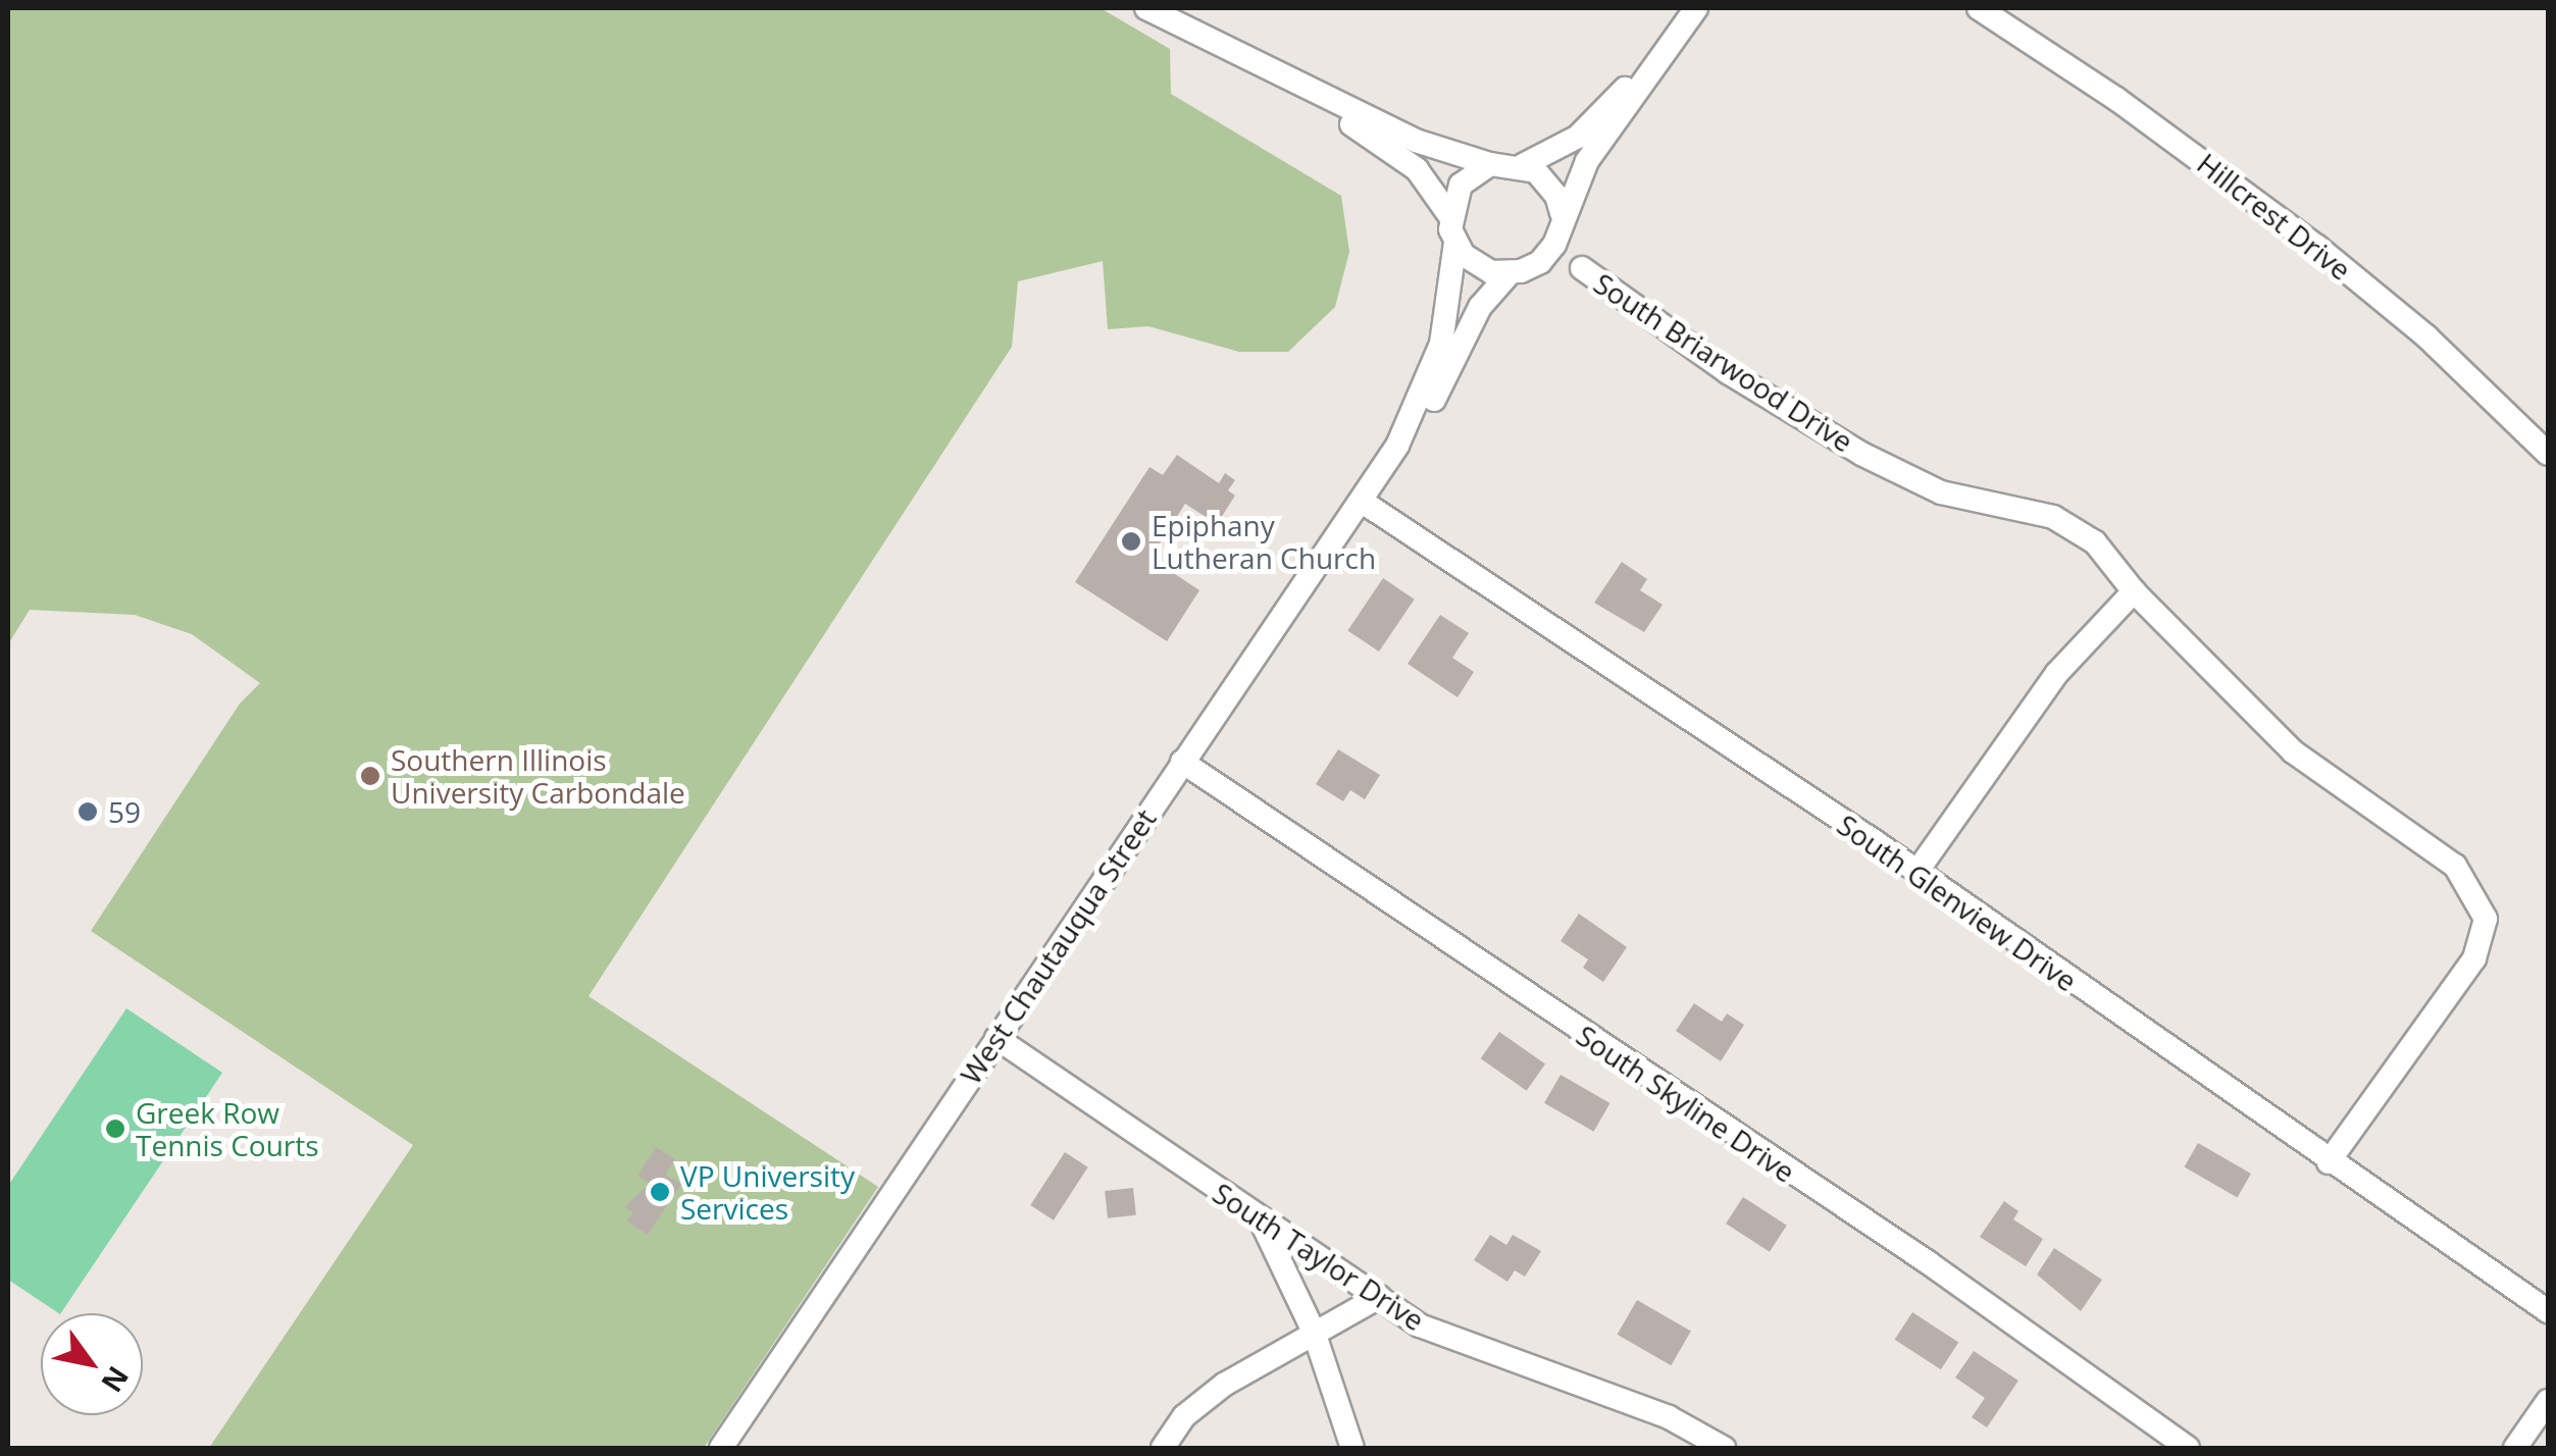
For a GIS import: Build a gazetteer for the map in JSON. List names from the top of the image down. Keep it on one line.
{"streets":{"street":["Hillcrest Drive","South Briarwood Drive","South Glenview Drive","West Chautauqua Street","South Skyline Drive","South Taylor Drive"]},"crossings":[["South Briarwood Drive","South Glenview Drive"],["South Glenview Drive","West Chautauqua Street"],["West Chautauqua Street","South Skyline Drive"],["West Chautauqua Street","South Taylor Drive"]],"places":["Epiphany Lutheran Church","Southern Illinois University Carbondale","59","Greek Row Tennis Courts","VP University Services"],"north":"bottom right"}
